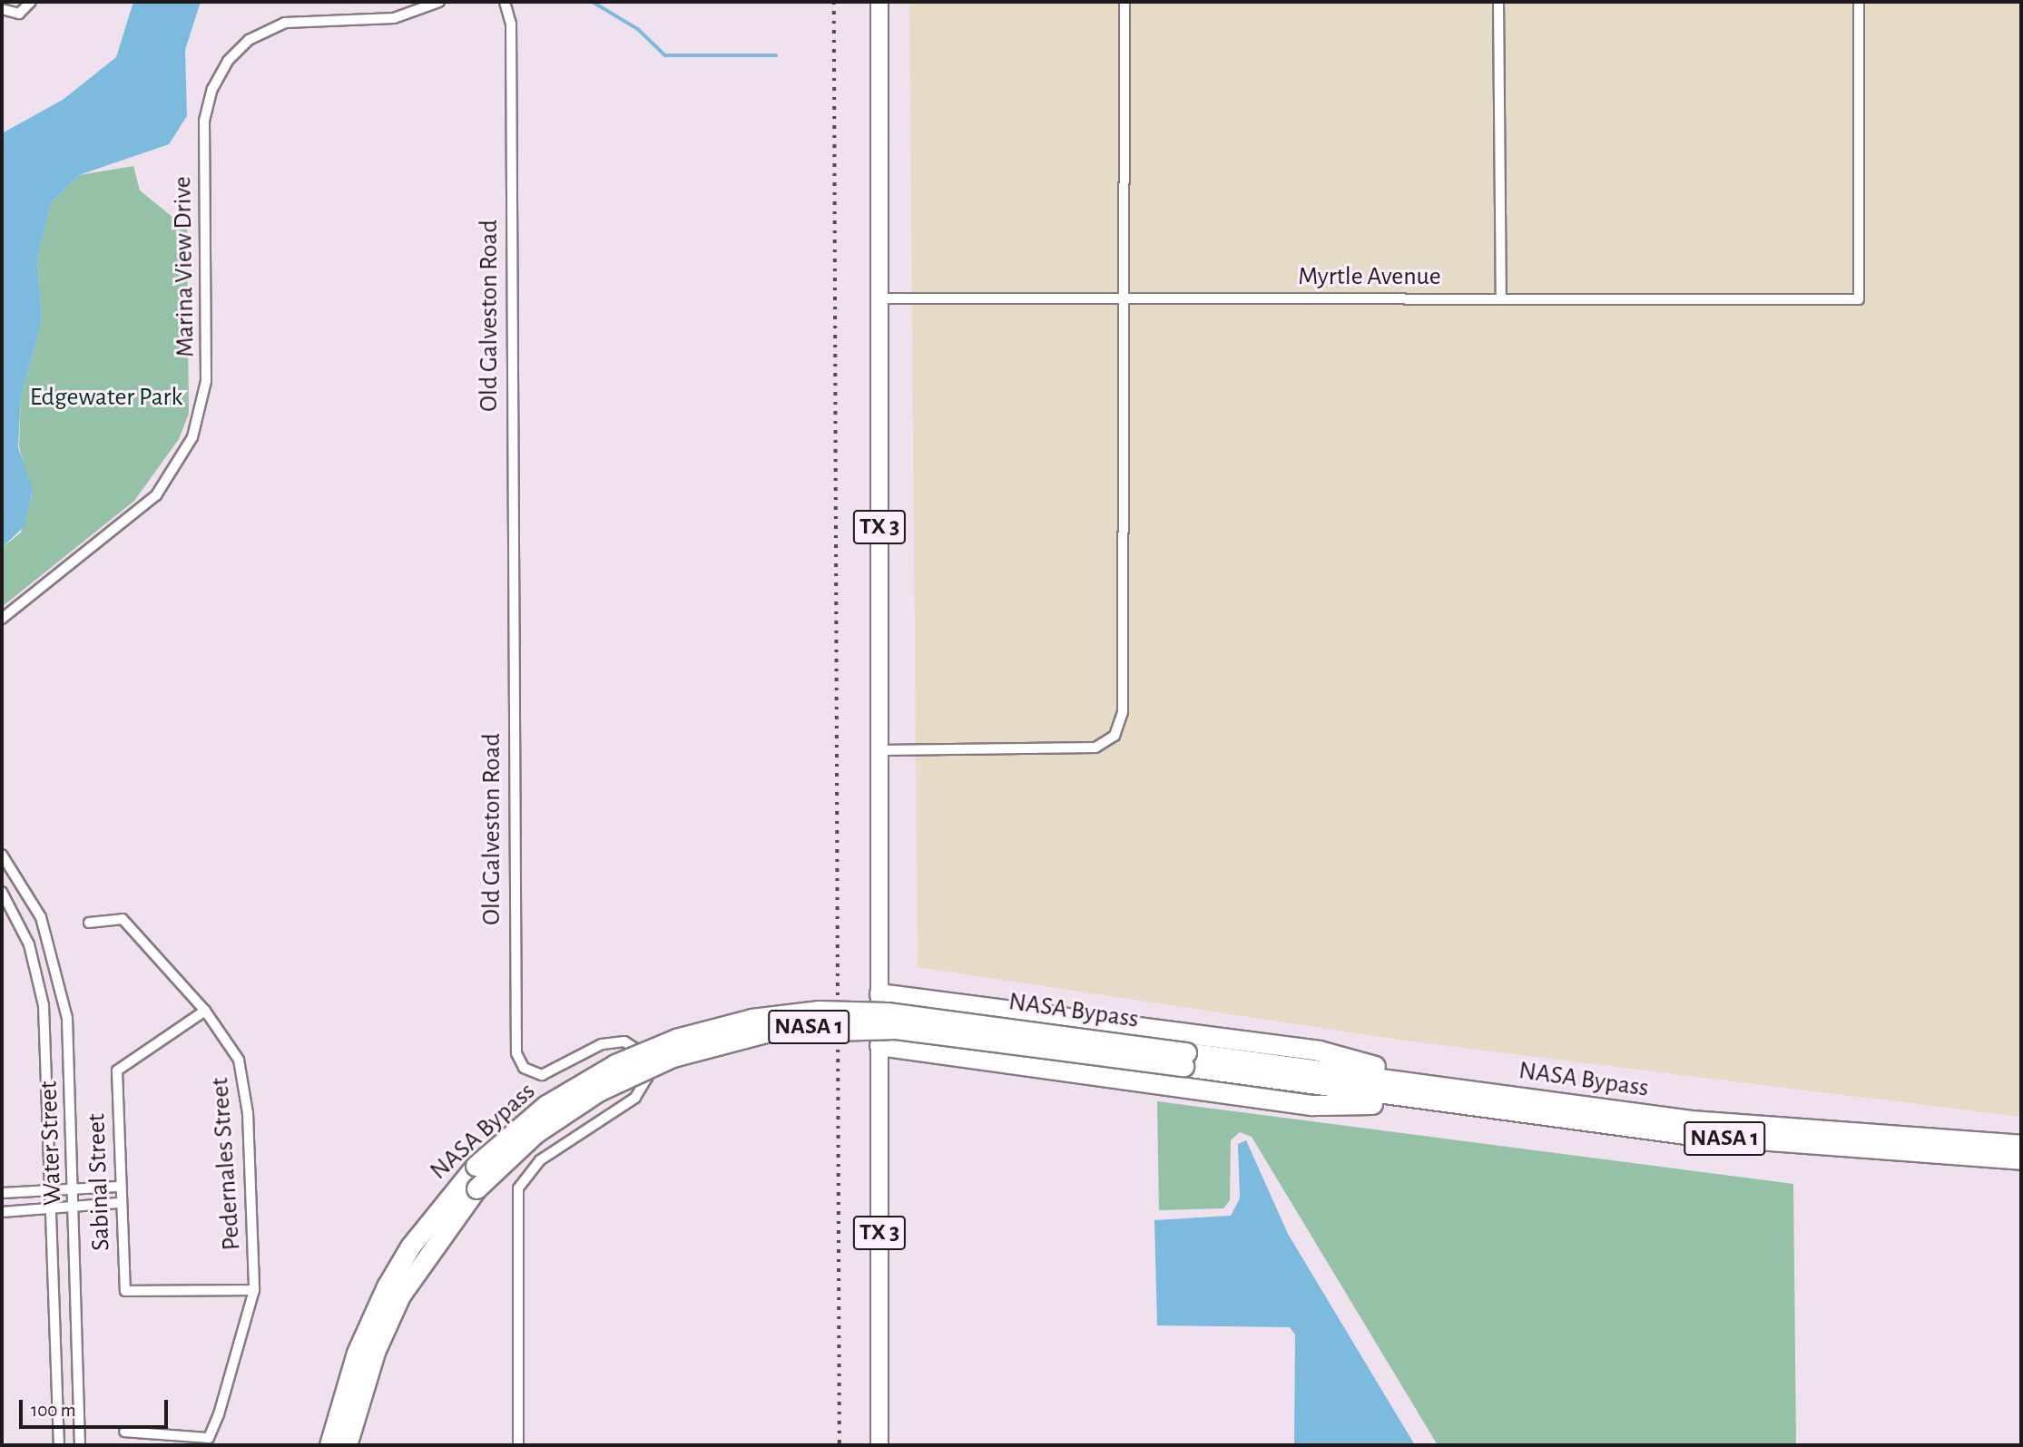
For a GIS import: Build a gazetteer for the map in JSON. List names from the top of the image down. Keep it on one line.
{"streets":{"highway":["NASA Bypass","NASA 1"],"main road":["TX 3"],"street":["Marina View Drive","Myrtle Avenue","Old Galveston Road","Water Street","Pedernales Street","Sabinal Street"]},"crossings":[["Myrtle Avenue","TX 3"],["Pedernales Street","Sabinal Street"]],"parks":["Edgewater Park"],"scale_bar":"100 m"}
